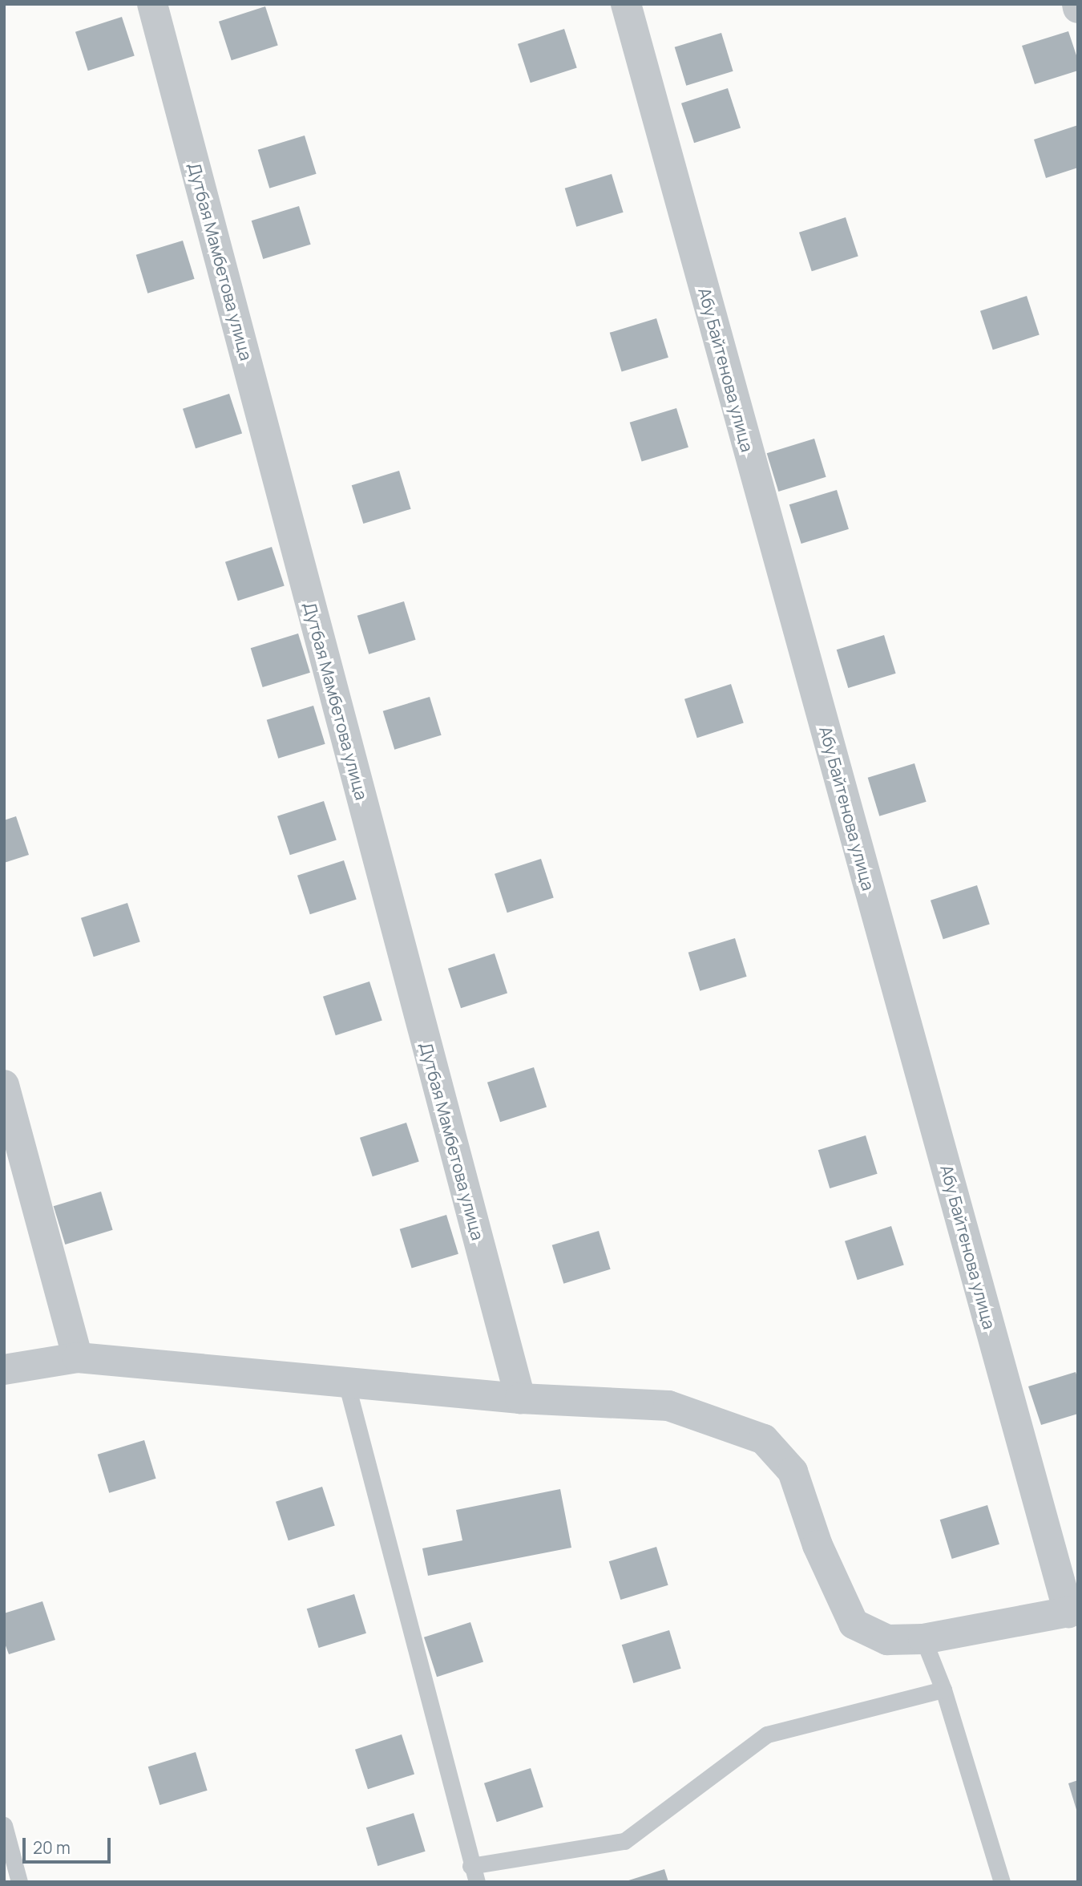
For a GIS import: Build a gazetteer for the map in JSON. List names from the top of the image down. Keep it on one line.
{"streets":{"street":["Дутбая Мамбетова улица","Абу Байтенова улица"]},"scale_bar":"20 m"}
